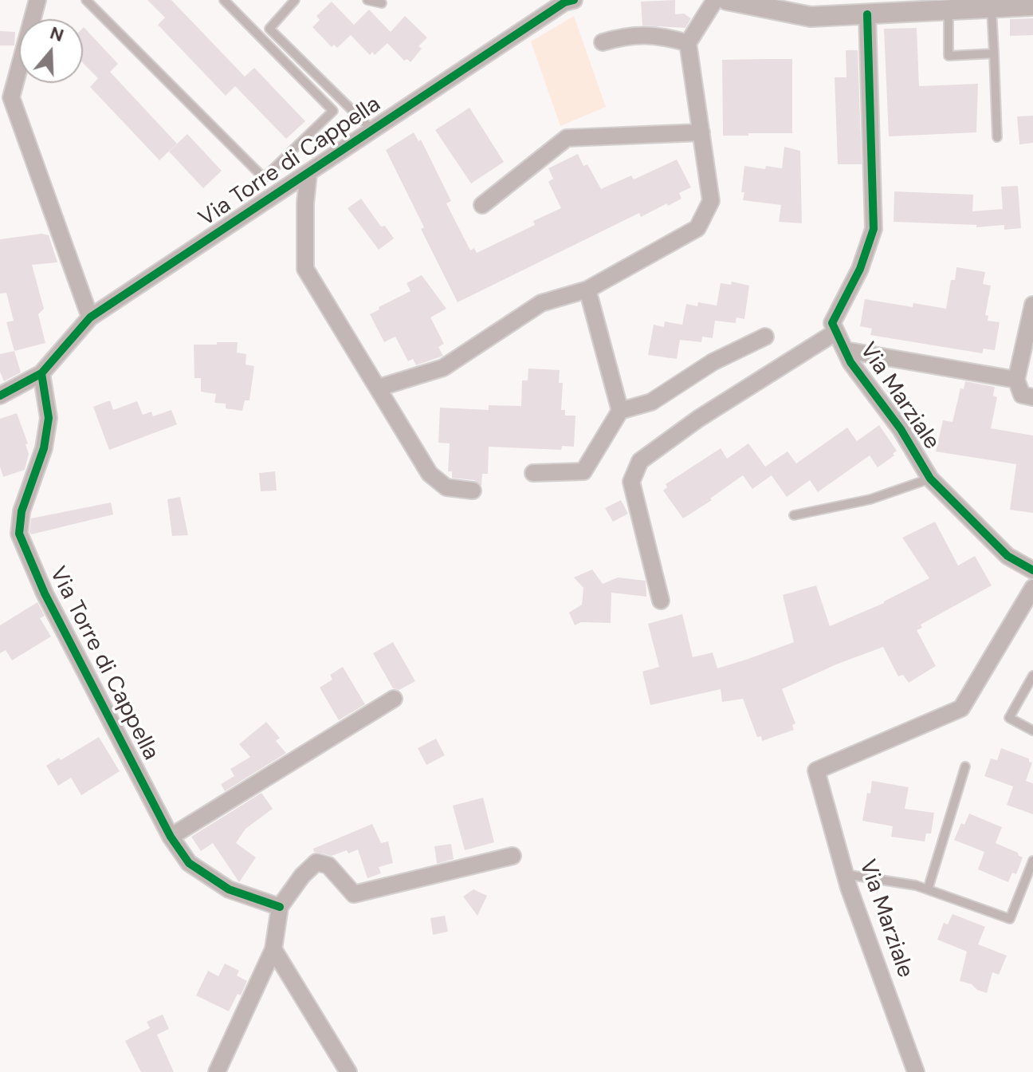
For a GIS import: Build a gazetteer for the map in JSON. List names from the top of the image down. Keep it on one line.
{"streets":{"street":["Via Torre di Cappella","Via Marziale"]},"north":"top"}
